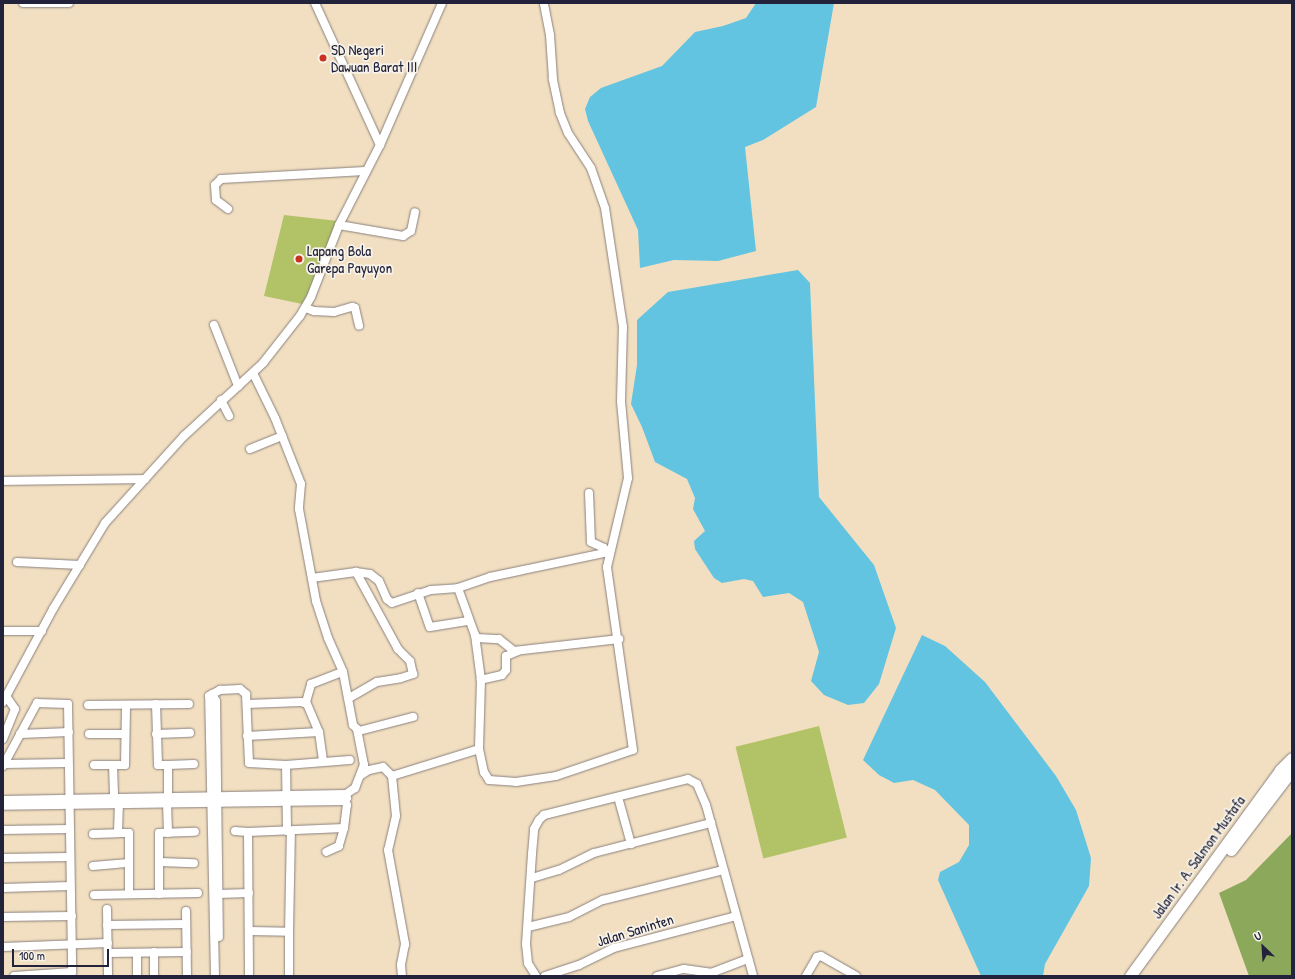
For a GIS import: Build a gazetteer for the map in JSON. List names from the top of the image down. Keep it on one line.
{"streets":{"street":["Jalan Ir. A. Salmon Mustafa","Jalan Saninten"]},"places":["SD Negeri Dawuan Barat III","Lapang Bola Garepa Payuyon"],"scale_bar":"100 m","north":"top left"}
